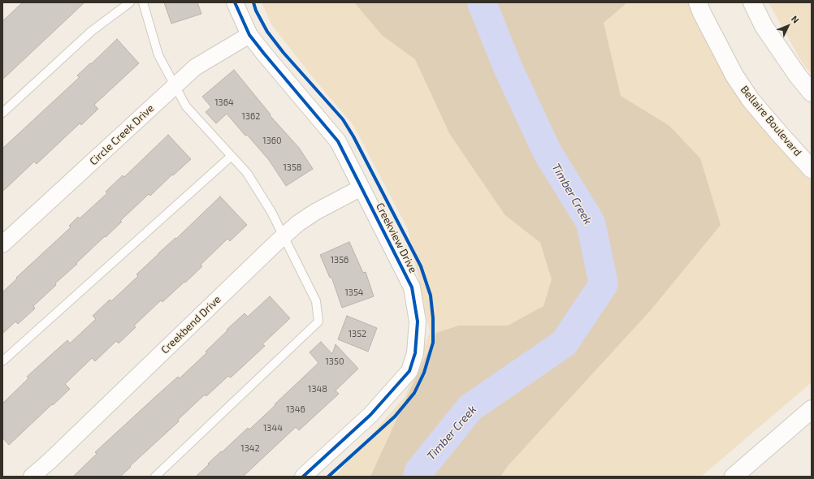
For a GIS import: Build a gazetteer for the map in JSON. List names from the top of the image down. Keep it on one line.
{"streets":{"main road":["Bellaire Boulevard"],"street":["Circle Creek Drive","Creekview Drive","Creekbend Drive"]},"crossings":[["Circle Creek Drive","Creekview Drive"],["Creekview Drive","Creekbend Drive"]],"water":["Timber Creek"],"house_numbers":["1364","1362","1360","1358","1356","1354","1352","1350","1348","1346","1344","1342"],"north":"top right"}
